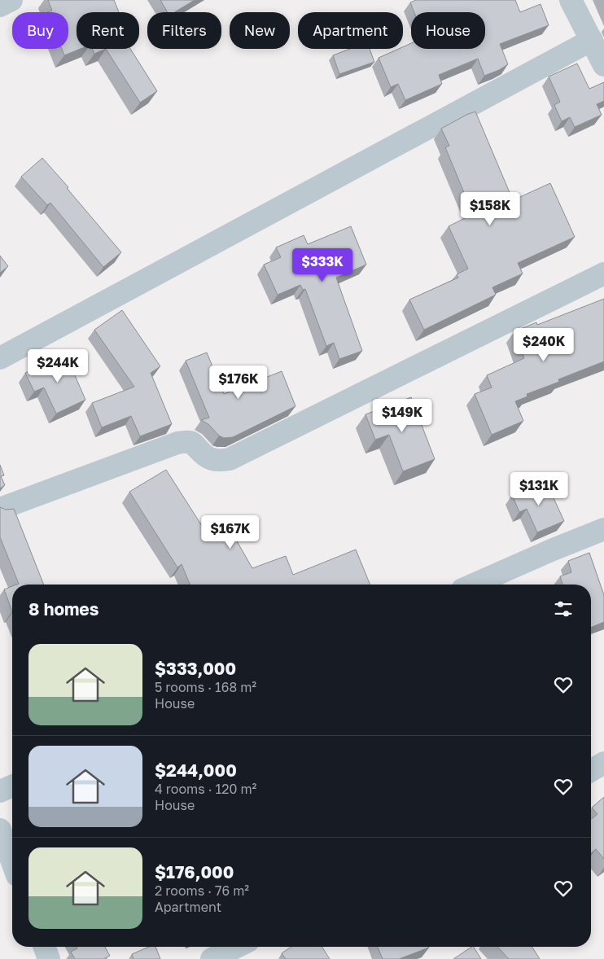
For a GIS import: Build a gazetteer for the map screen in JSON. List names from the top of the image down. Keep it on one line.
{"page":{"chip":["Buy","Rent","Filters","New","Apartment","House"],"price":["$158K","$333K","$240K","$244K","$176K","$149K","$131K","$167K"],"heading":"8 homes","list":[{"name":"$333,000","note":"5 rooms · 168 m² · House"},{"name":"$244,000","note":"4 rooms · 120 m² · House"},{"name":"$176,000","note":"2 rooms · 76 m² · Apartment"}]}}
